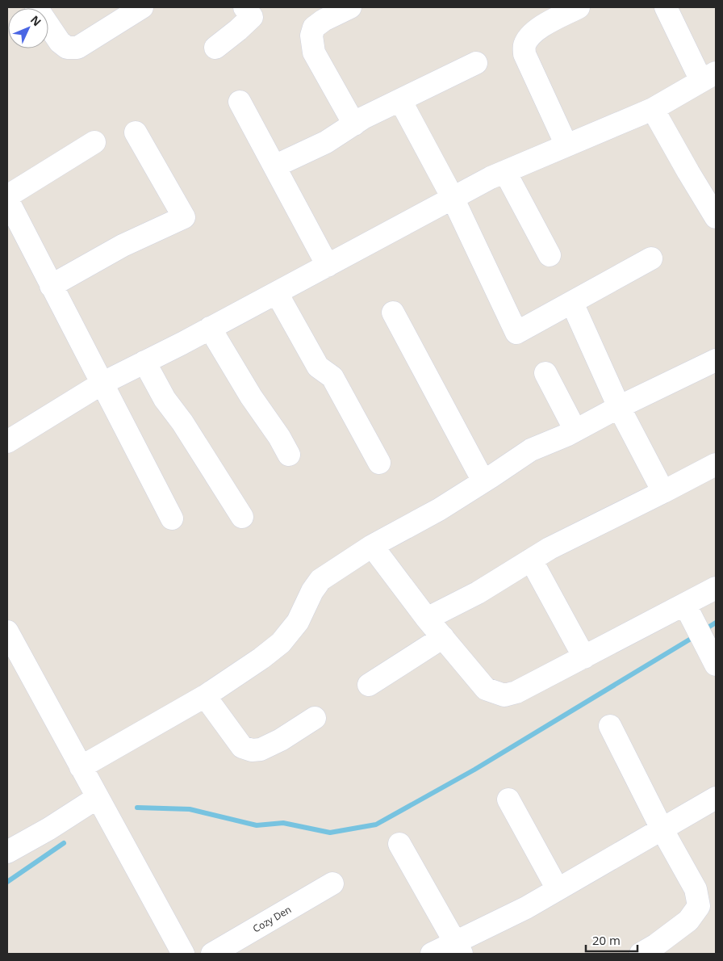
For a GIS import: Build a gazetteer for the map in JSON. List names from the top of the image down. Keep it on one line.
{"streets":{"street":["Cozy Den"]},"scale_bar":"20 m","north":"top right"}
